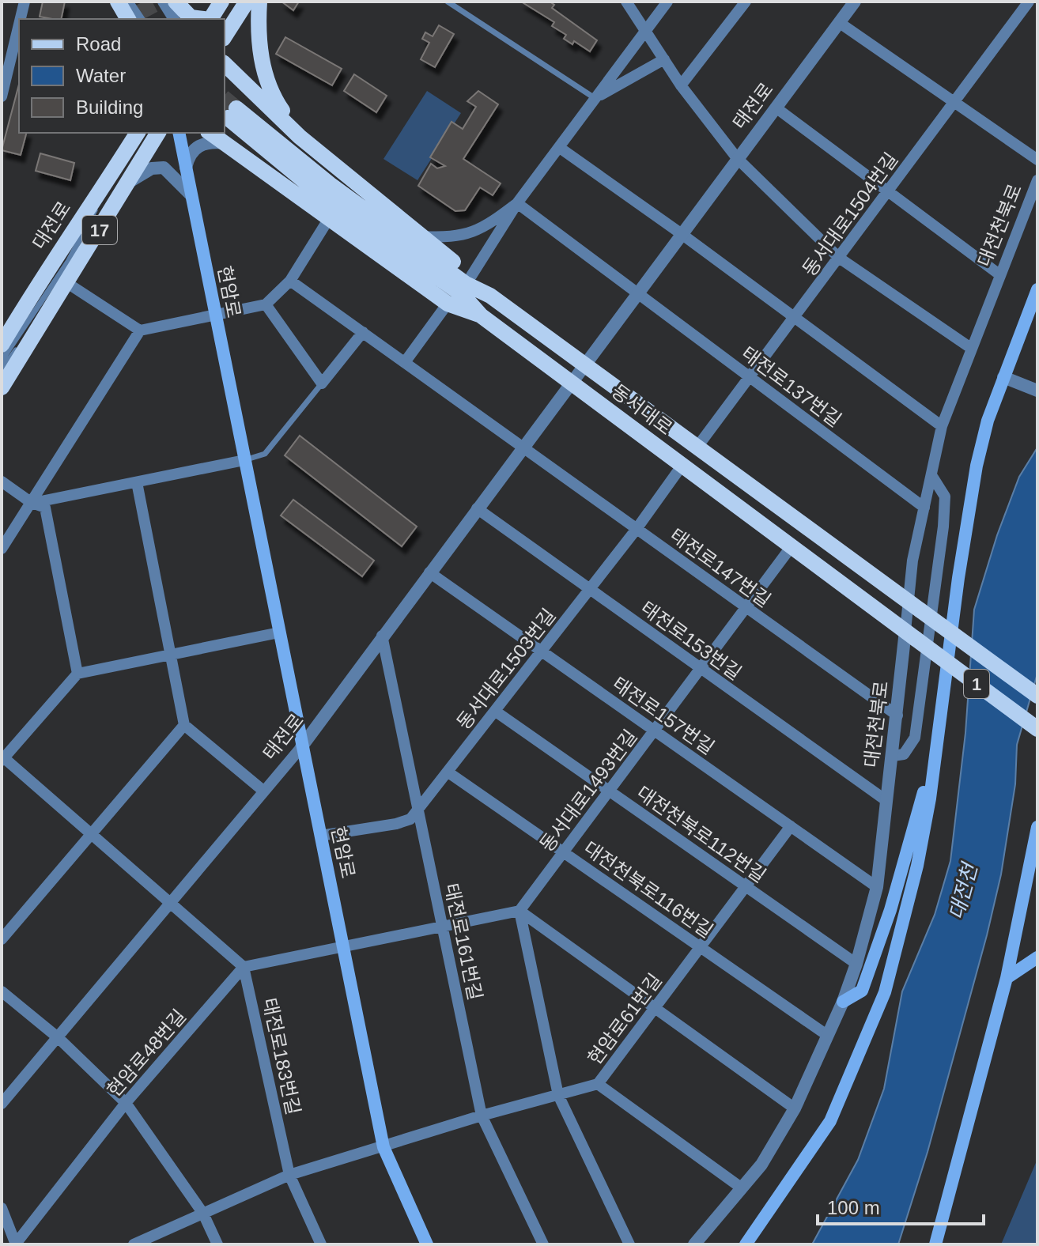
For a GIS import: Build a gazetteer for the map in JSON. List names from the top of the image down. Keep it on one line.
{"streets":{"main road":["대전로","17","현암로","동서대로","1"],"street":["태전로","동서대로1504번길","대전천북로","태전로137번길","태전로147번길","태전로153번길","동서대로1503번길","태전로157번길","동서대로1493번길","대전천북로112번길","대전천북로116번길","태전로161번길","현암로61번길","현암로48번길","태전로183번길"]},"crossings":[["태전로","현암로"],["태전로","태전로137번길"],["태전로","동서대로"],["태전로","태전로147번길"],["태전로","태전로153번길"],["태전로","태전로157번길"],["태전로","태전로161번길"],["동서대로1504번길","태전로137번길"],["동서대로1504번길","동서대로"],["대전천북로","태전로137번길"],["대전천북로","동서대로"],["대전천북로","태전로147번길"],["대전천북로","태전로153번길"],["대전천북로","태전로157번길"],["대전천북로","대전천북로112번길"],["대전천북로","대전천북로116번길"],["현암로","동서대로1503번길"],["현암로","현암로61번길"],["동서대로","동서대로1503번길"],["동서대로","동서대로1493번길"],["태전로147번길","동서대로1503번길"],["태전로147번길","동서대로1493번길"],["태전로153번길","동서대로1503번길"],["태전로153번길","동서대로1493번길"],["동서대로1503번길","태전로157번길"],["동서대로1503번길","대전천북로112번길"],["동서대로1503번길","대전천북로116번길"],["동서대로1503번길","태전로161번길"],["태전로157번길","동서대로1493번길"],["태전로157번길","현암로61번길"],["동서대로1493번길","대전천북로112번길"],["동서대로1493번길","대전천북로116번길"],["대전천북로112번길","현암로61번길"],["대전천북로116번길","현암로61번길"],["태전로161번길","현암로61번길"],["현암로61번길","태전로183번길"],["현암로48번길","태전로183번길"]],"water":["대전천"],"legend":["Road","Water","Building"],"scale_bar":"100 m"}
